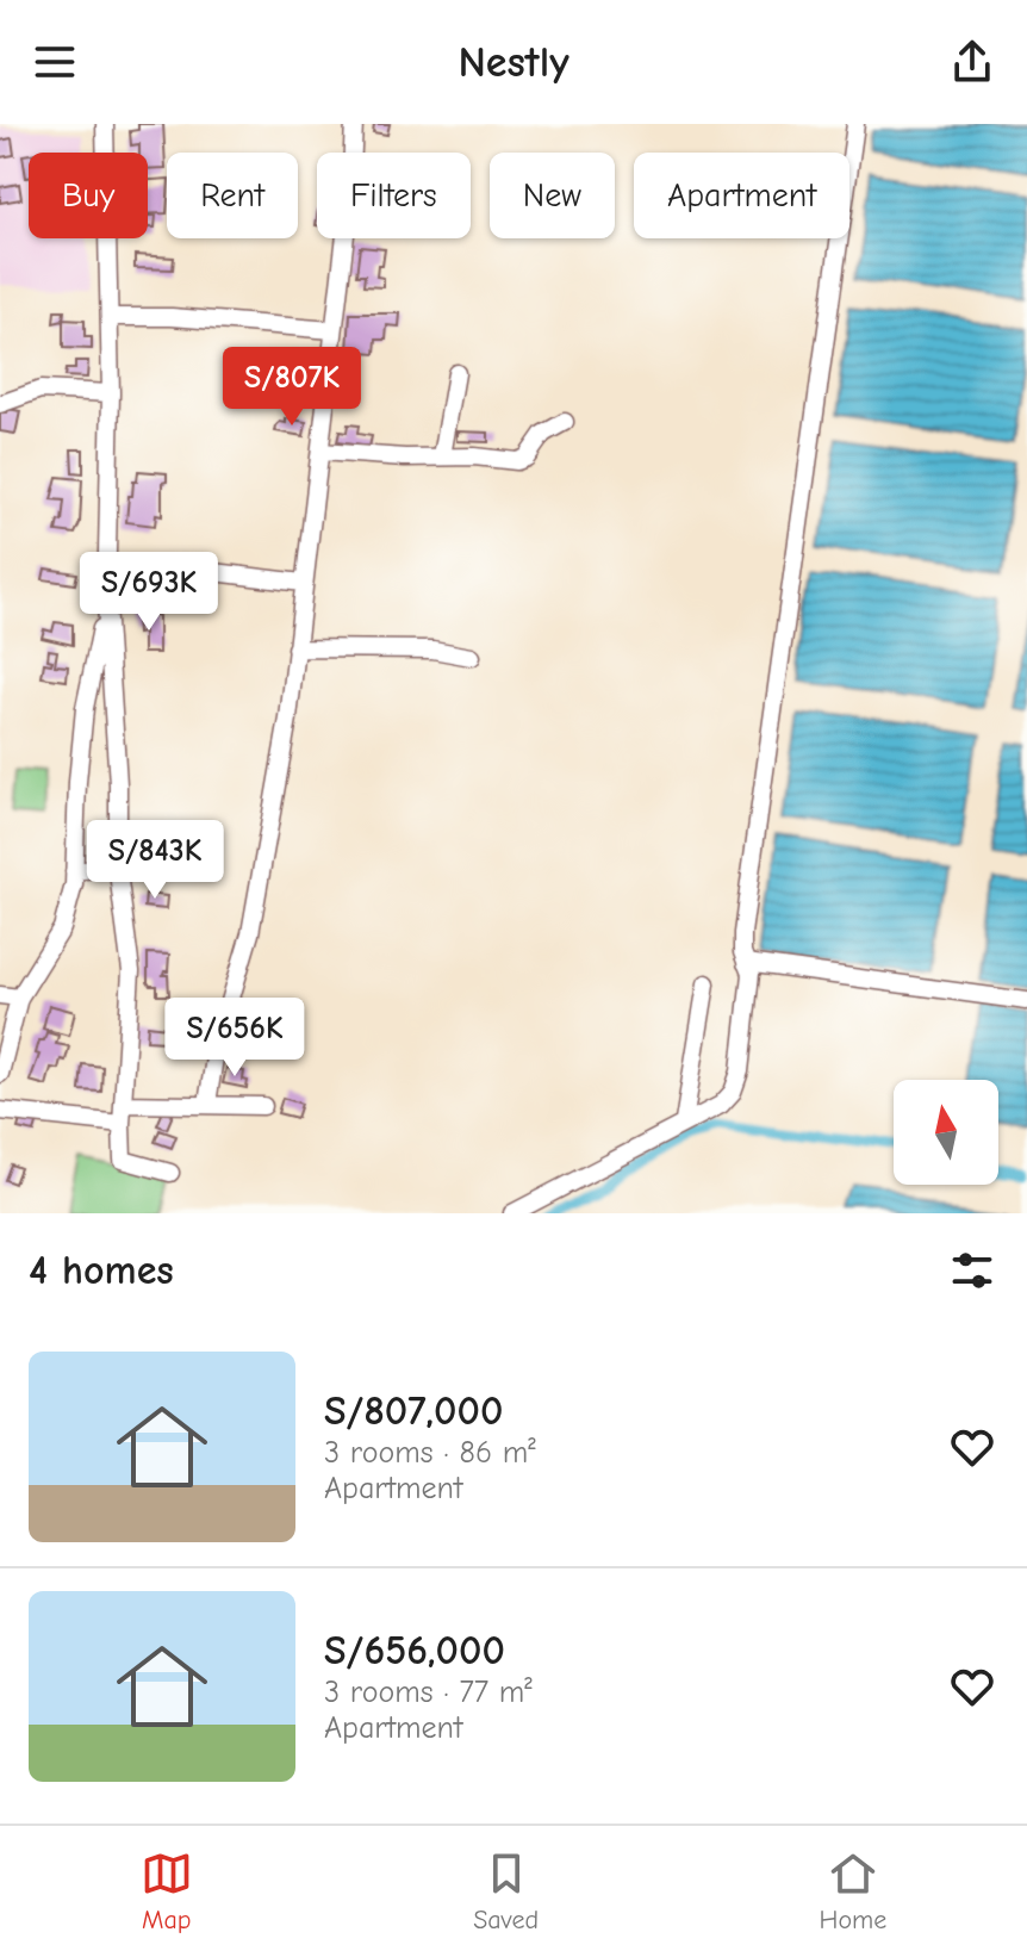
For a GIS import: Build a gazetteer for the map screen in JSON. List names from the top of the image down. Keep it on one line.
{"north":"top","page":{"header":"Nestly","chip":["Buy","Rent","Filters","New","Apartment"],"price":["S/807K","S/693K","S/843K","S/656K"],"heading":"4 homes","list":[{"name":"S/807,000","note":"3 rooms · 86 m² · Apartment"},{"name":"S/656,000","note":"3 rooms · 77 m² · Apartment"}],"tabs":["Map","Saved","Home"]}}
